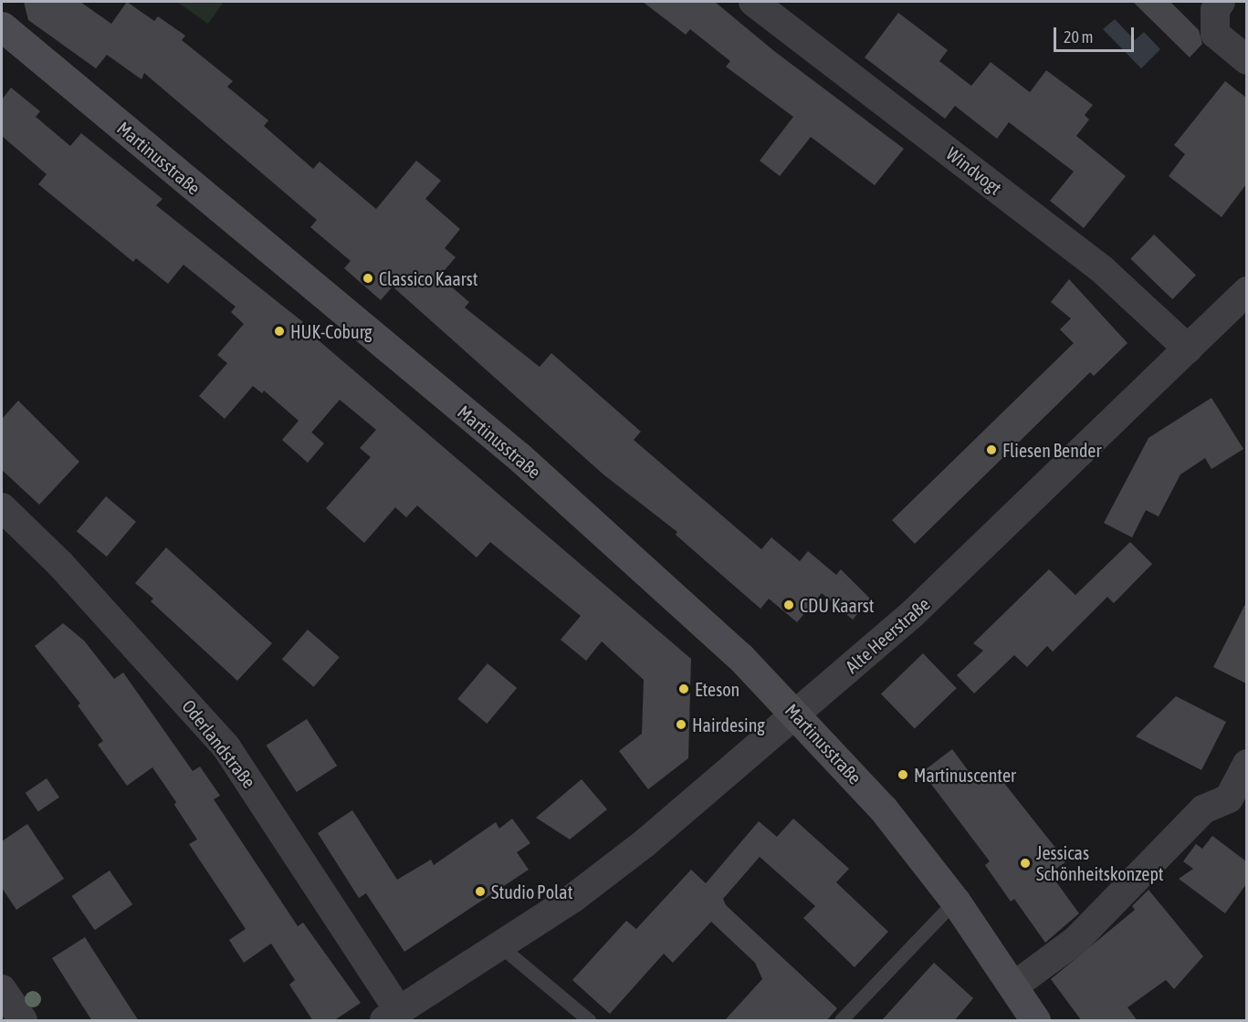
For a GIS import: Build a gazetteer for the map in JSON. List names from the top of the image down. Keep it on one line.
{"streets":{"main road":["Martinusstraße"],"street":["Windvogt","Alte Heerstraße","Oderlandstraße"]},"crossings":[["Martinusstraße","Alte Heerstraße"],["Windvogt","Alte Heerstraße"],["Alte Heerstraße","Oderlandstraße"]],"places":["Classico Kaarst","HUK-Coburg","Fliesen Bender","CDU Kaarst","Eteson","Hairdesing","Martinuscenter","Jessicas Schönheitskonzept","Studio Polat"],"scale_bar":"20 m"}
